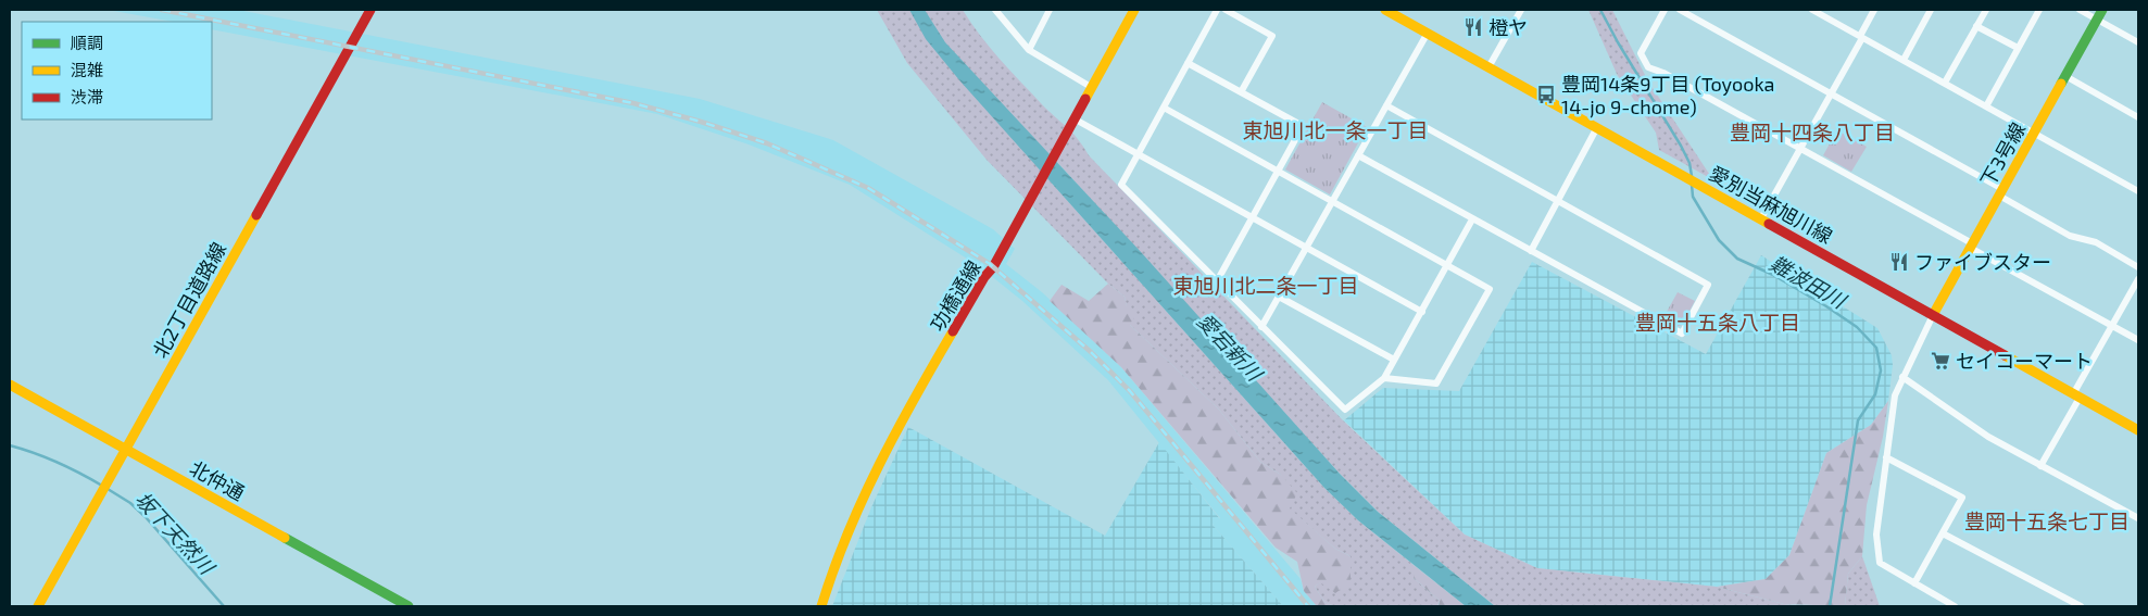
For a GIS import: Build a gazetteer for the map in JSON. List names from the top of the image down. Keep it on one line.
{"streets":{"street":["下3号線","愛別当麻旭川線","功橋通線","北2丁目道路線","北仲通"]},"crossings":[["下3号線","愛別当麻旭川線"],["北2丁目道路線","北仲通"]],"districts":["東旭川北一条一丁目","豊岡十四条八丁目","東旭川北二条一丁目","豊岡十五条八丁目","豊岡十五条七丁目"],"water":["難波田川","愛宕新川","坂下天然川"],"places":{"restaurant":["橙ヤ","ファイブスター"],"bus stop":["豊岡14条9丁目 (Toyooka 14-jo 9-chome)"],"supermarket":["セイコーマート"]},"legend":["順調","混雑","渋滞"]}
